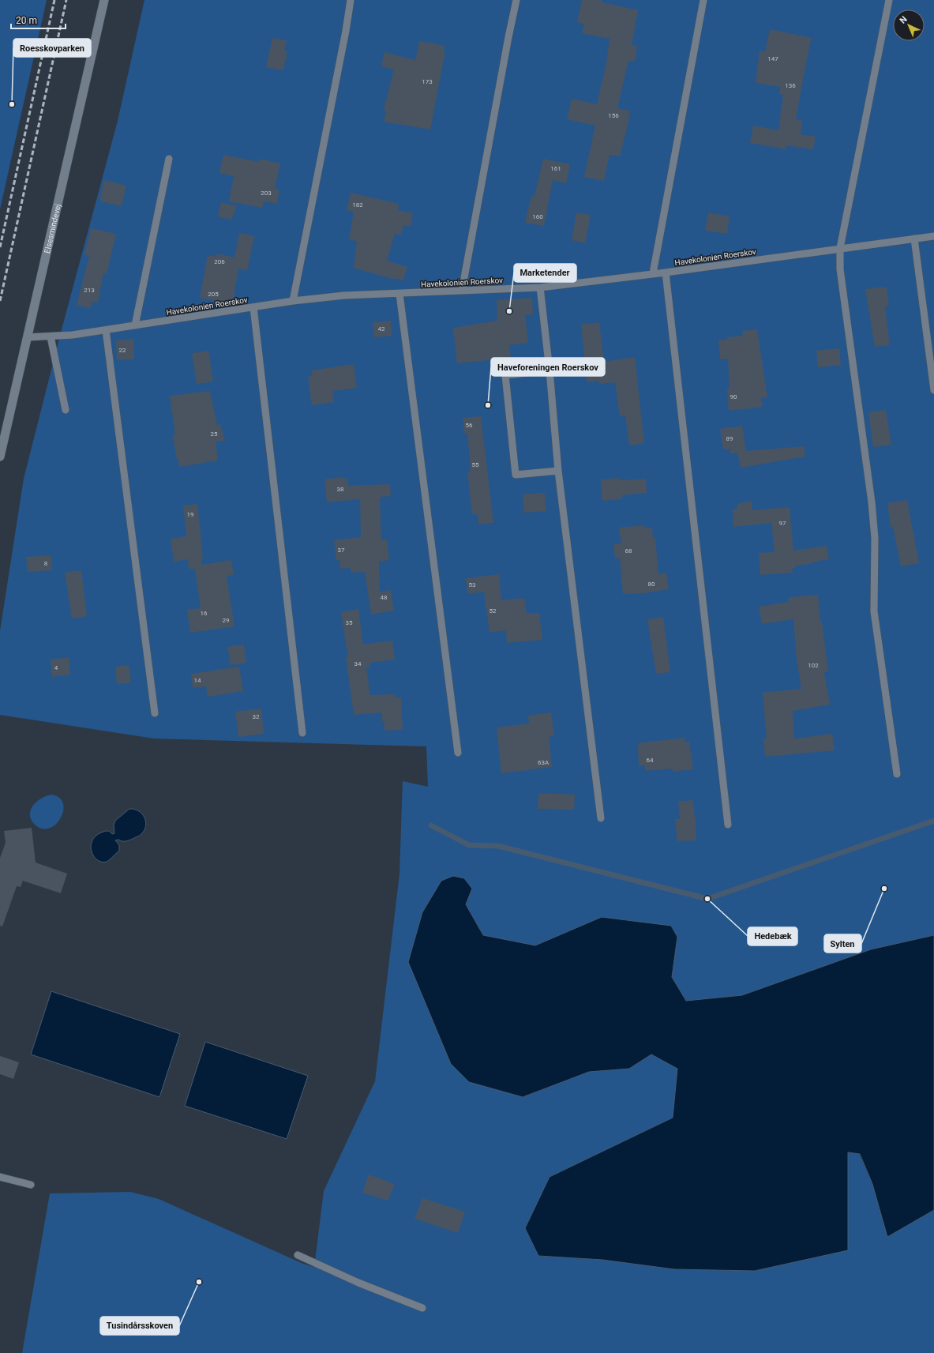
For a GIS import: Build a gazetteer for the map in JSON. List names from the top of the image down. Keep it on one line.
{"streets":{"street":["Elsesmindevej"],"lane":["Havekolonien Roerskov"]},"crossings":[["Elsesmindevej","Havekolonien Roerskov"]],"places":["Roesskovparken","Marketender","Haveforeningen Roerskov","Sylten","Hedebæk","Tusindårsskoven"],"house_numbers":["147","173","136","156","161","203","182","160","206","213","205","42","22","90","56","25","89","55","38","19","97","37","68","8","80","53","48","52","16","29","35","34","102","4","14","32","64","63A"],"scale_bar":"20 m","north":"top left"}
